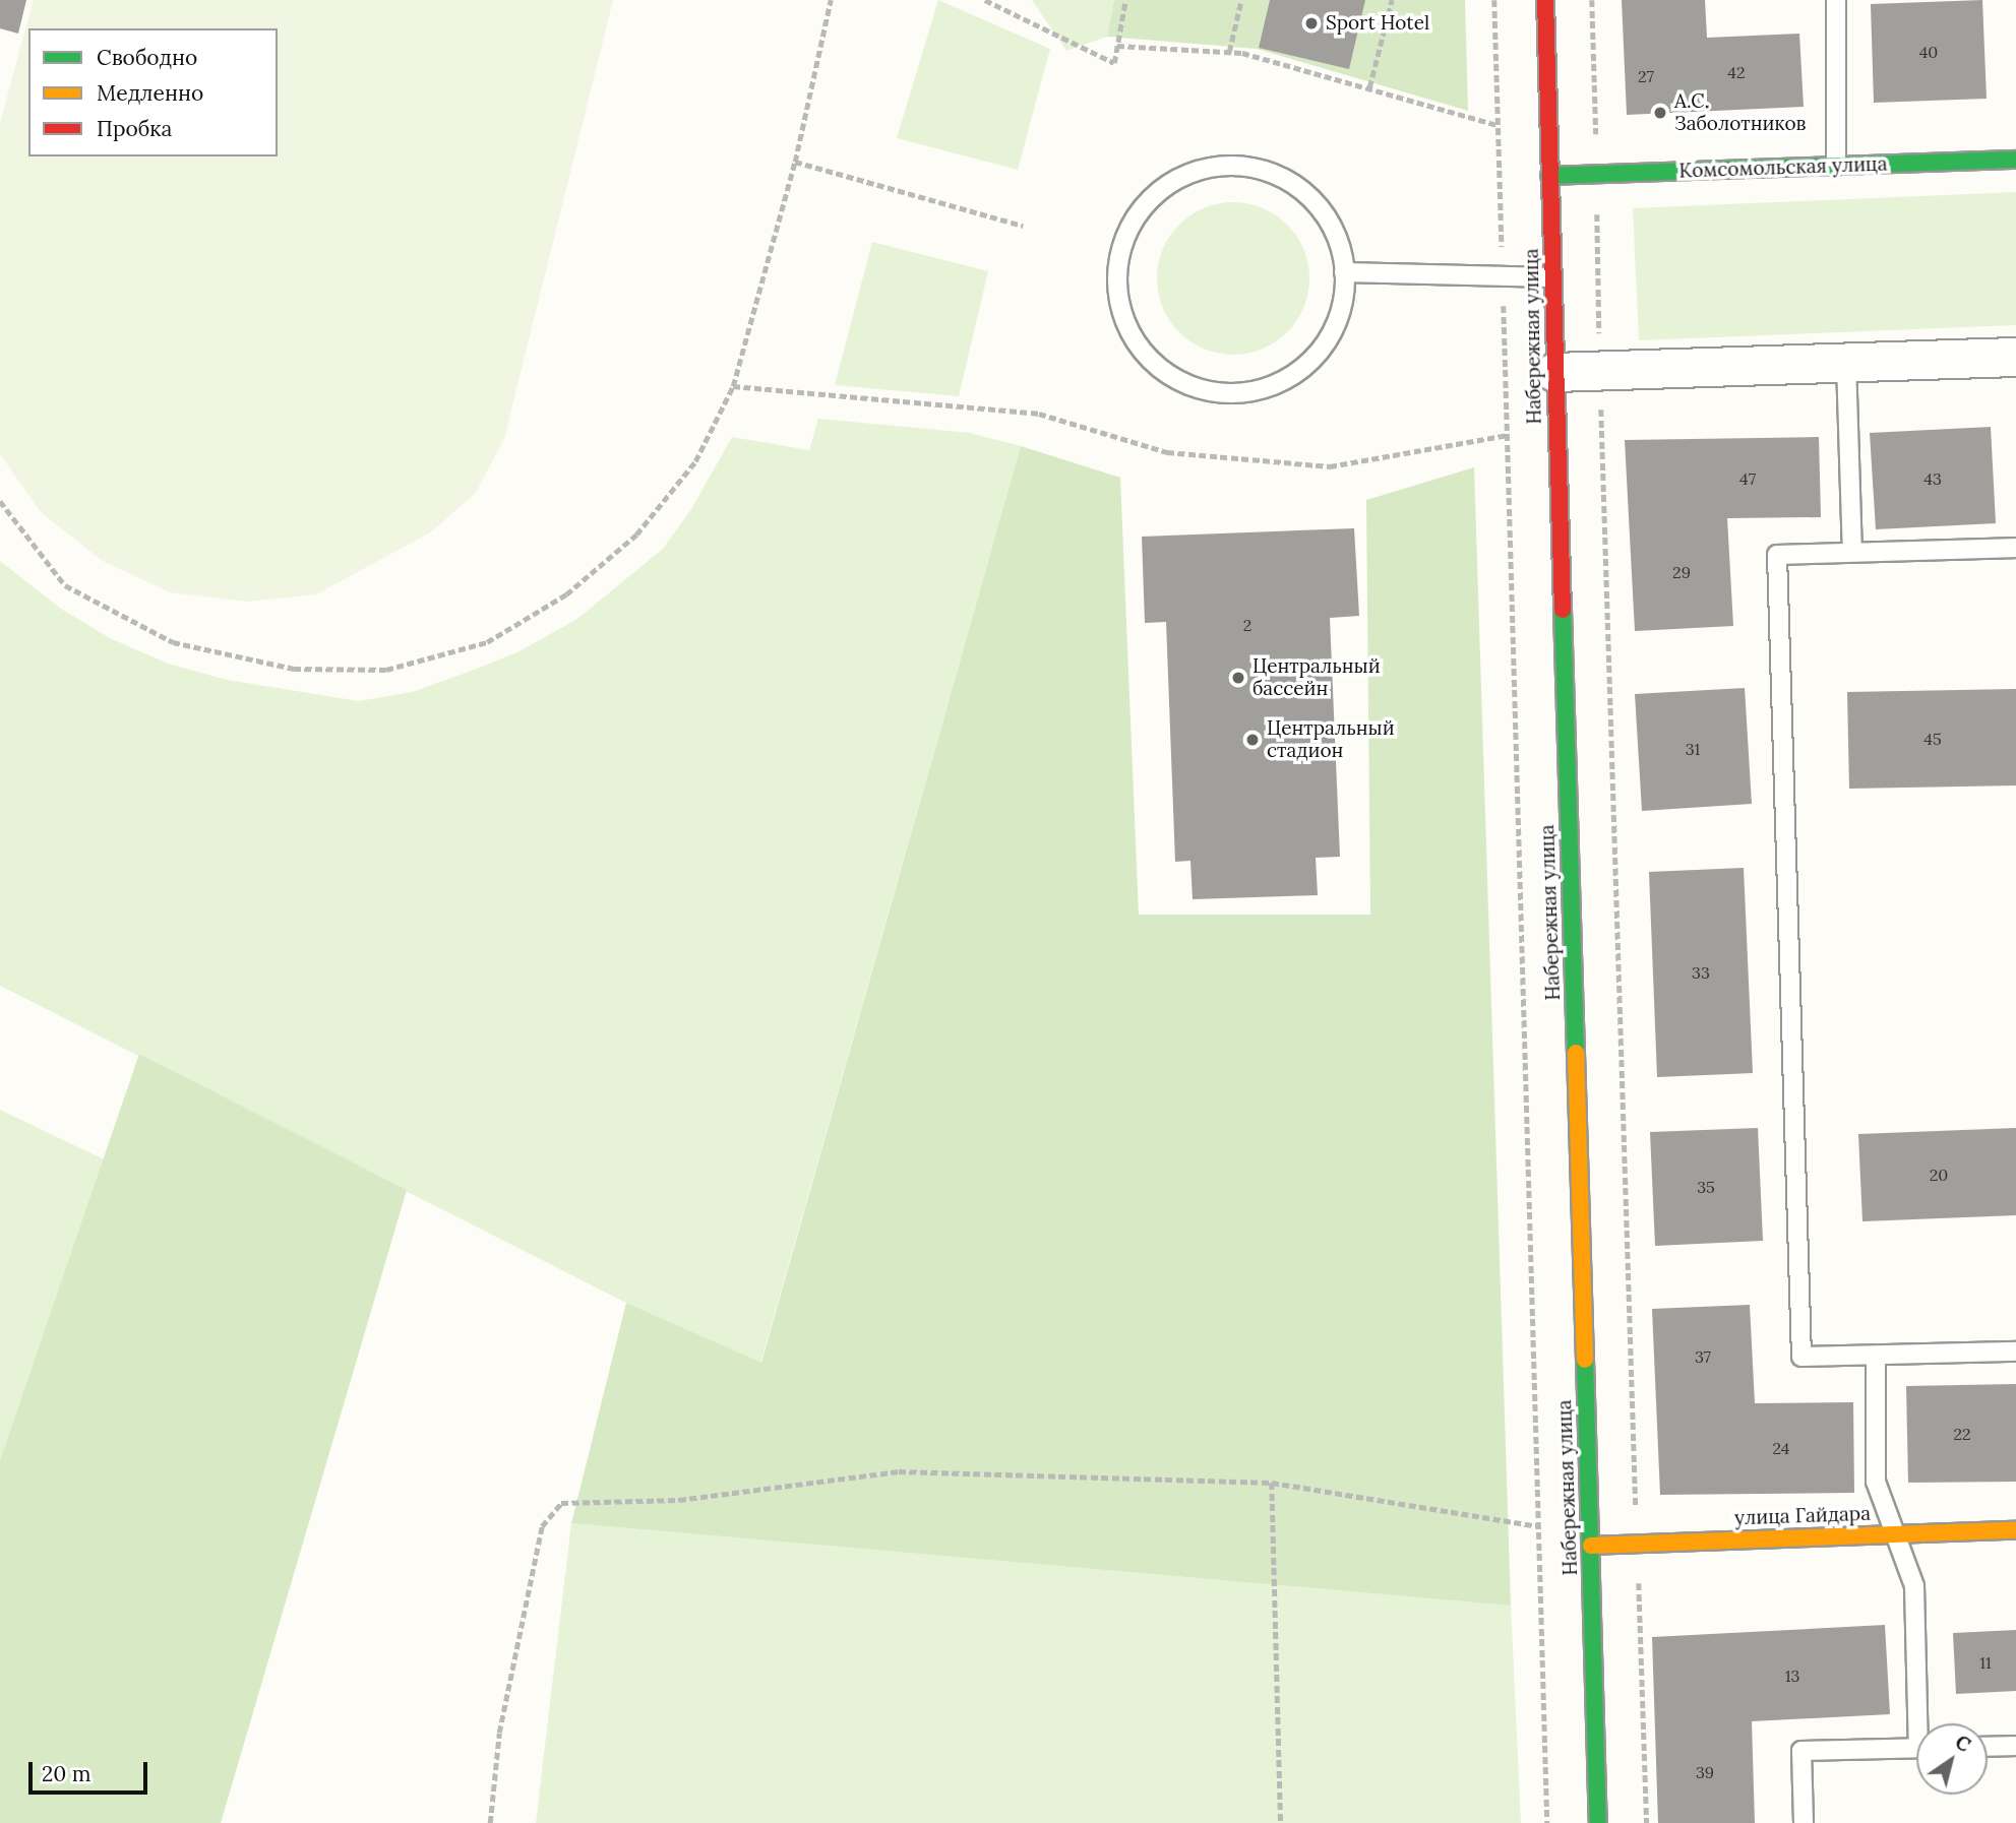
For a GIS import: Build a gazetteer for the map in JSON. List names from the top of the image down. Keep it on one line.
{"streets":{"street":["Комсомольская улица","Набережная улица","улица Гайдара"]},"crossings":[["Комсомольская улица","Набережная улица"],["Набережная улица","улица Гайдара"]],"places":["Sport Hotel","А.С. Заболотников","Центральный бассейн","Центральный стадион"],"house_numbers":["40","42","27","47","43","29","2","45","31","33","20","35","37","22","24","11","13","39"],"legend":["Свободно","Медленно","Пробка"],"scale_bar":"20 m","north":"top right"}
